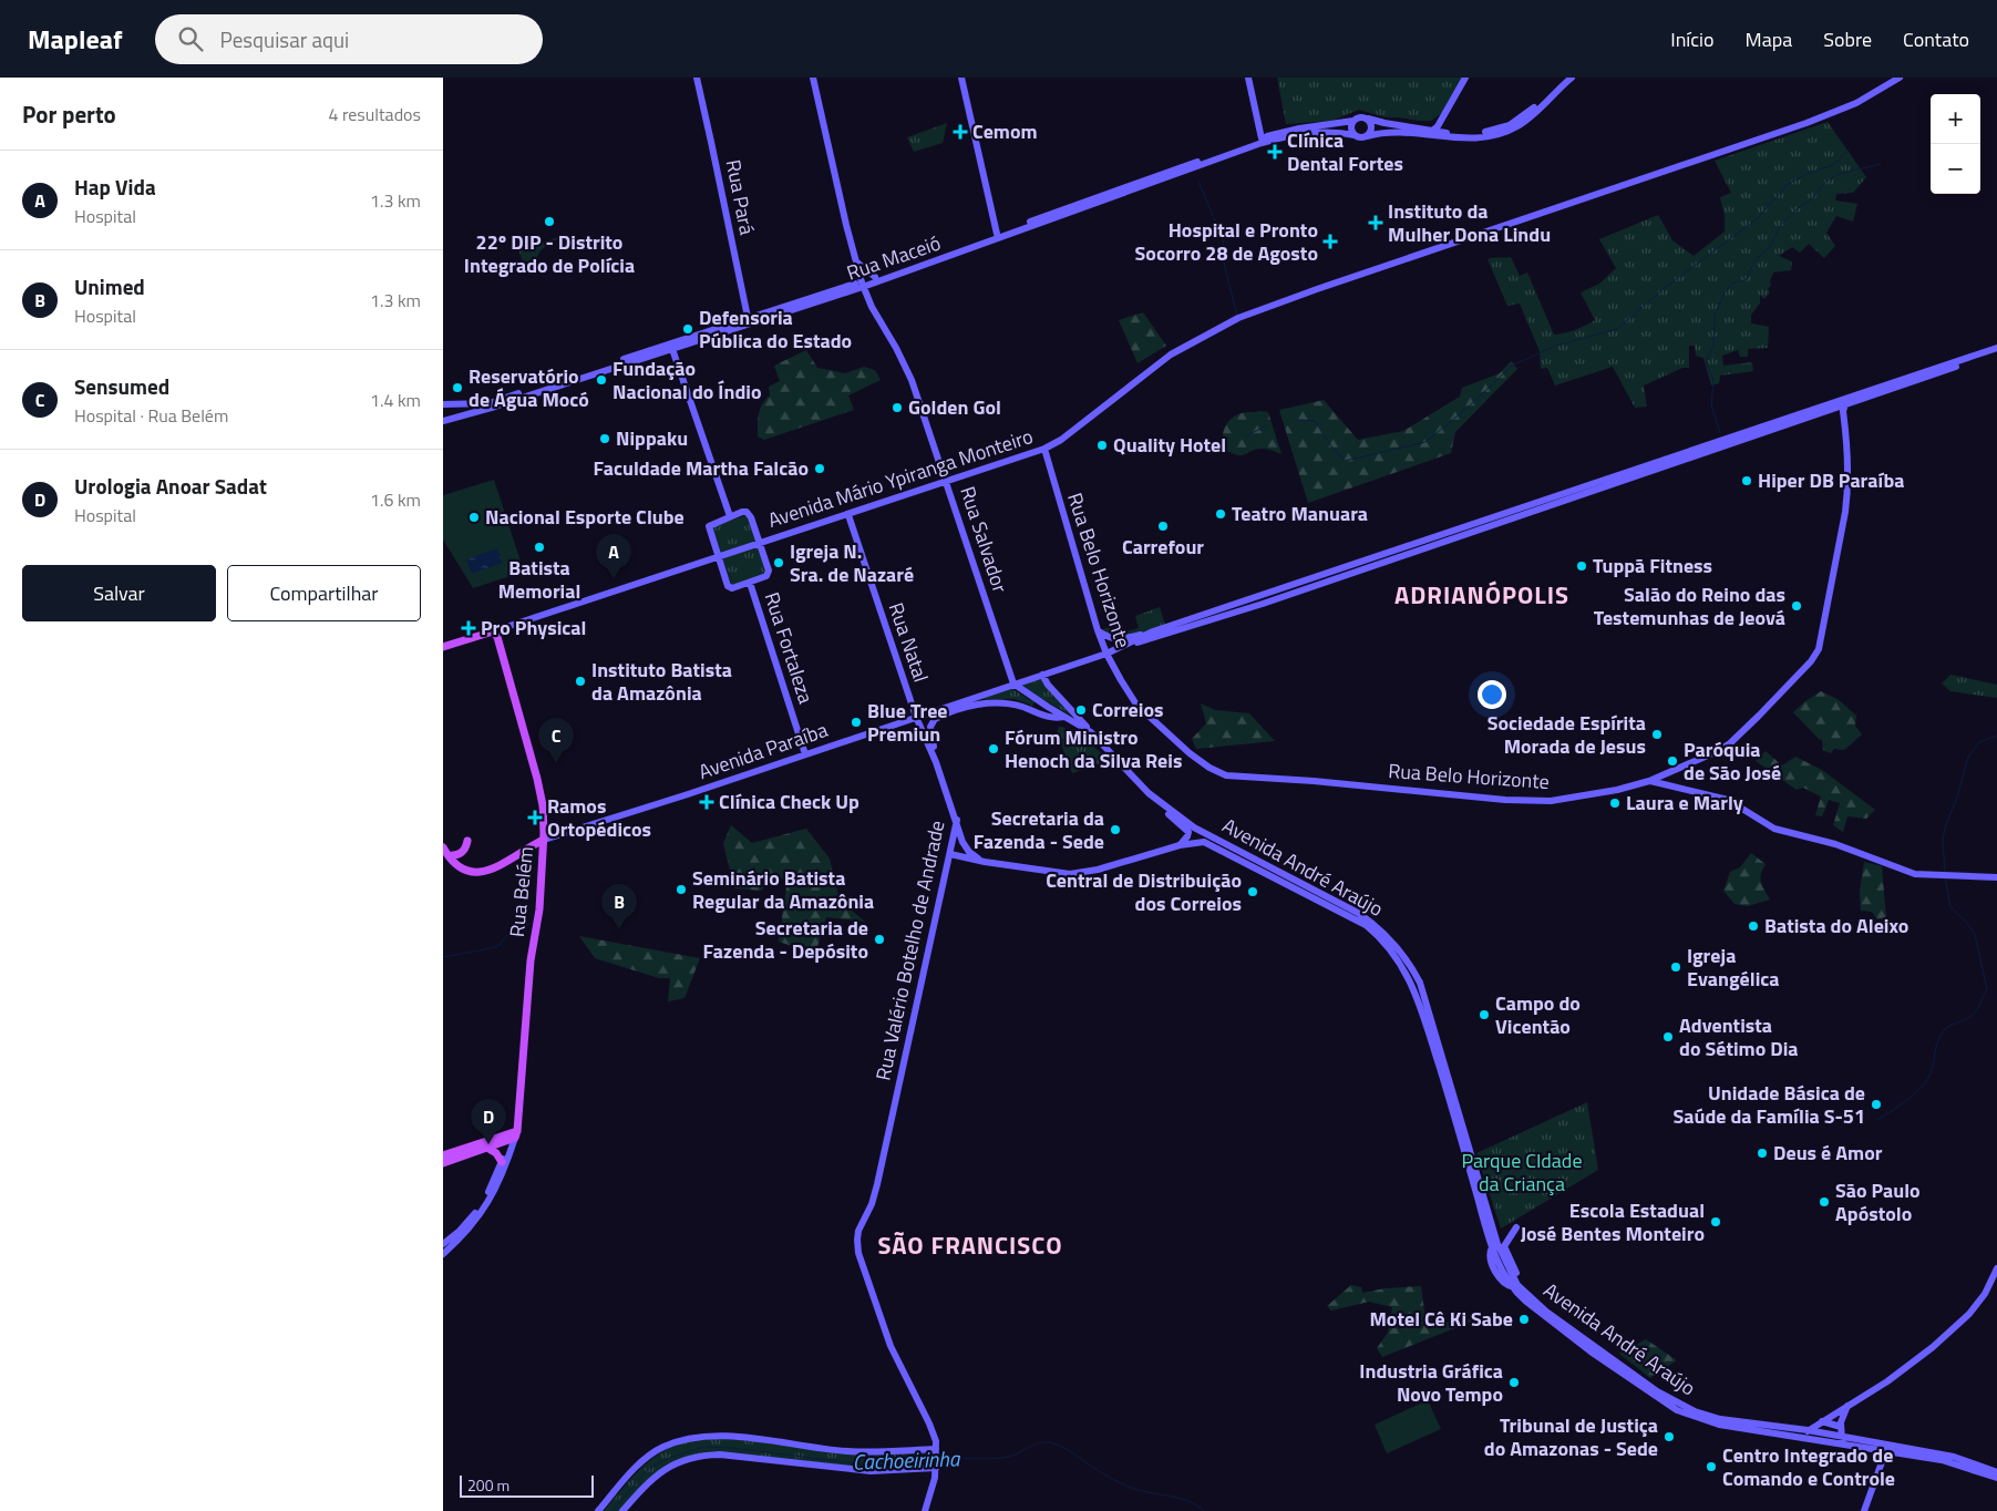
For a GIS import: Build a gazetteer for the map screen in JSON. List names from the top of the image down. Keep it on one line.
{"streets":{"main road":["Rua Pará","Rua Maceió","Avenida Mário Ypiranga Monteiro","Rua Salvador","Rua Belo Horizonte","Rua Natal","Rua Fortaleza","Avenida Paraíba","Avenida André Araújo","Rua Belém","Rua Valério Botelho de Andrade"]},"crossings":[["Rua Pará","Rua Maceió"],["Rua Maceió","Rua Salvador"],["Avenida Mário Ypiranga Monteiro","Rua Salvador"],["Avenida Mário Ypiranga Monteiro","Rua Belo Horizonte"],["Avenida Mário Ypiranga Monteiro","Rua Natal"],["Avenida Mário Ypiranga Monteiro","Rua Fortaleza"],["Avenida Mário Ypiranga Monteiro","Rua Belém"],["Rua Salvador","Avenida Paraíba"],["Rua Salvador","Avenida André Araújo"],["Rua Belo Horizonte","Avenida Paraíba"],["Rua Natal","Avenida Paraíba"],["Rua Natal","Rua Valério Botelho de Andrade"],["Rua Fortaleza","Avenida Paraíba"],["Avenida Paraíba","Avenida André Araújo"],["Avenida Paraíba","Rua Belém"],["Avenida Paraíba","Rua Valério Botelho de Andrade"]],"districts":["ADRIANÓPOLIS","SÃO FRANCISCO"],"water":["Cachoeirinha"],"parks":["Parque CIdade da Criança"],"places":{"health":["Cemom","Clínica Dental Fortes","Instituto da Mulher Dona Lindu","Hospital e Pronto Socorro 28 de Agosto","Pro Physical","Clínica Check Up","Ramos Ortopédicos"],"other":["22º DIP - Distrito Integrado de Polícia","Defensoria Pública do Estado","Fundação Nacional do Índio","Reservatório de Água Mocó","Golden Gol","Nippaku","Quality Hotel","Faculdade Martha Falcão","Hiper DB Paraíba","Teatro Manuara","Nacional Esporte Clube","Carrefour","Batista Memorial","Igreja N. Sra. de Nazaré","Tuppã Fitness","Salão do Reino das Testemunhas de Jeová","Instituto Batista da Amazônia","Correios","Blue Tree Premiun","Sociedade Espírita Morada de Jesus","Fórum Ministro Henoch da Silva Reis","Paróquia de São José","Laura e Marly","Secretaria da Fazenda - Sede","Seminário Batista Regular da Amazônia","Central de Distribuição dos Correios","Batista do Aleixo","Secretaria de Fazenda - Depósito","Igreja Evangélica","Campo do Vicentão","Adventista do Sétimo Dia","Unidade Básica de Saúde da Família S-51","Deus é Amor","São Paulo Apóstolo","Escola Estadual José Bentes Monteiro","Motel Cê Ki Sabe","Industria Gráfica Novo Tempo","Tribunal de Justiça do Amazonas - Sede","Centro Integrado de Comando e Controle"]},"scale_bar":"200 m","page":{"header":"Mapleaf","search":"Pesquisar aqui","nav":["Início","Mapa","Sobre","Contato"],"heading":["Por perto","4 resultados"],"map_buttons":["+","−"],"list":[{"mark":"A","name":"Hap Vida","note":"Hospital","value":"1.3 km"},{"mark":"B","name":"Unimed","note":"Hospital","value":"1.3 km"},{"mark":"C","name":"Sensumed","note":"Hospital · Rua Belém","value":"1.4 km"},{"mark":"D","name":"Urologia Anoar Sadat","note":"Hospital","value":"1.6 km"}],"pins":["A","C","B","D"],"buttons":["Salvar","Compartilhar"],"scale":"200 m"}}
